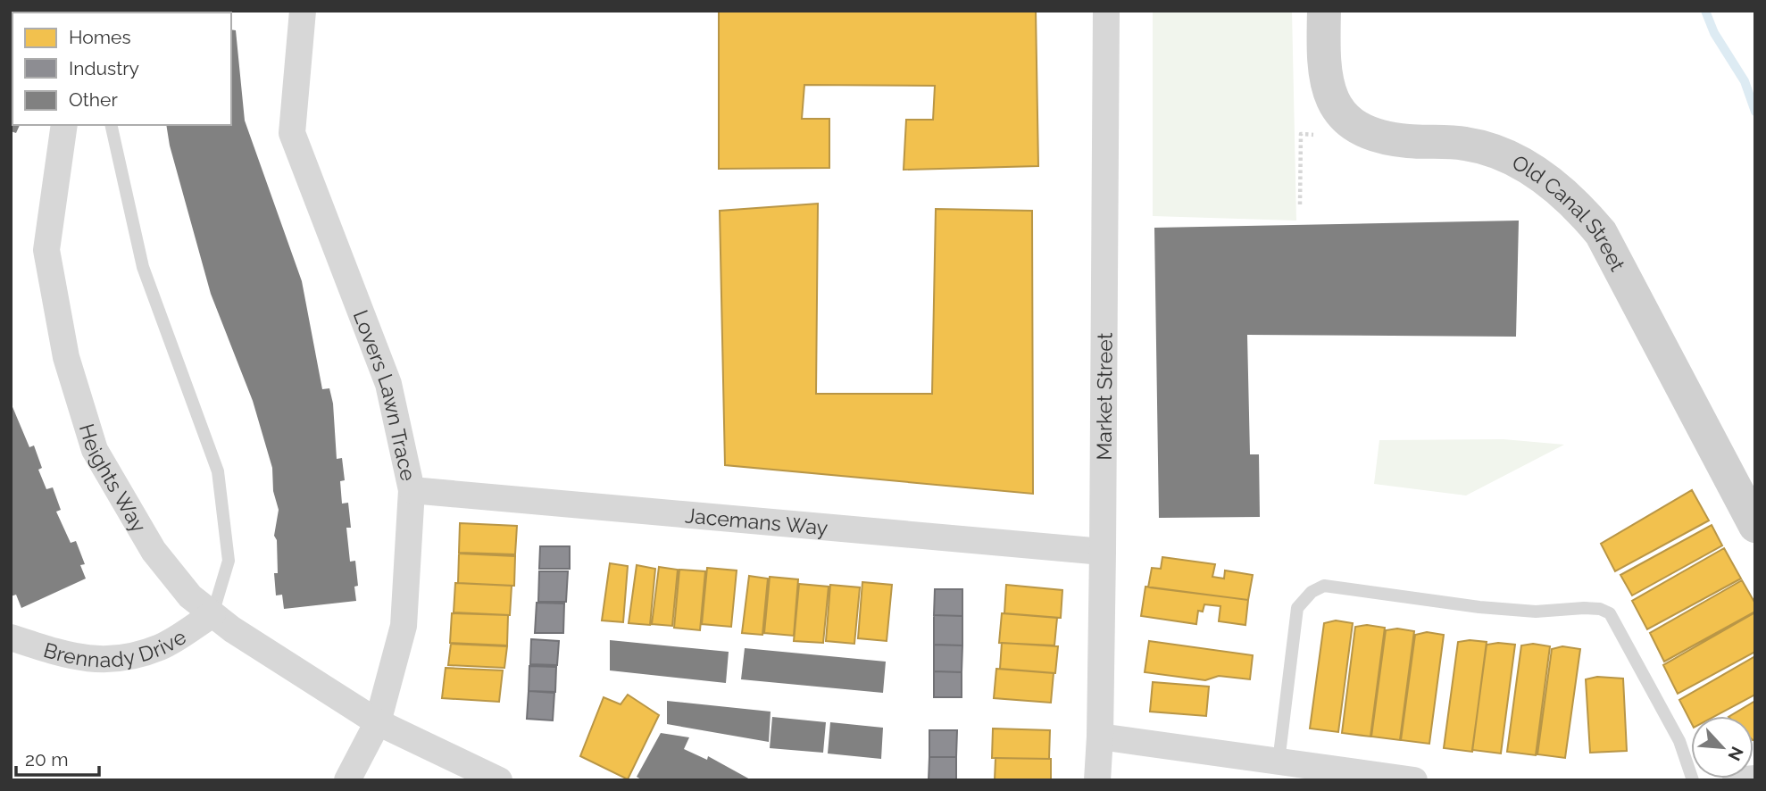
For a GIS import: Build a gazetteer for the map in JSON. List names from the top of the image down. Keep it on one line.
{"streets":{"street":["Old Canal Street","Lovers Lawn Trace","Market Street","Heights Way","Jacemans Way","Brennady Drive"]},"crossings":[["Lovers Lawn Trace","Heights Way"],["Lovers Lawn Trace","Jacemans Way"],["Market Street","Jacemans Way"],["Heights Way","Brennady Drive"]],"legend":["Homes","Industry","Other"],"scale_bar":"20 m","north":"bottom right"}
